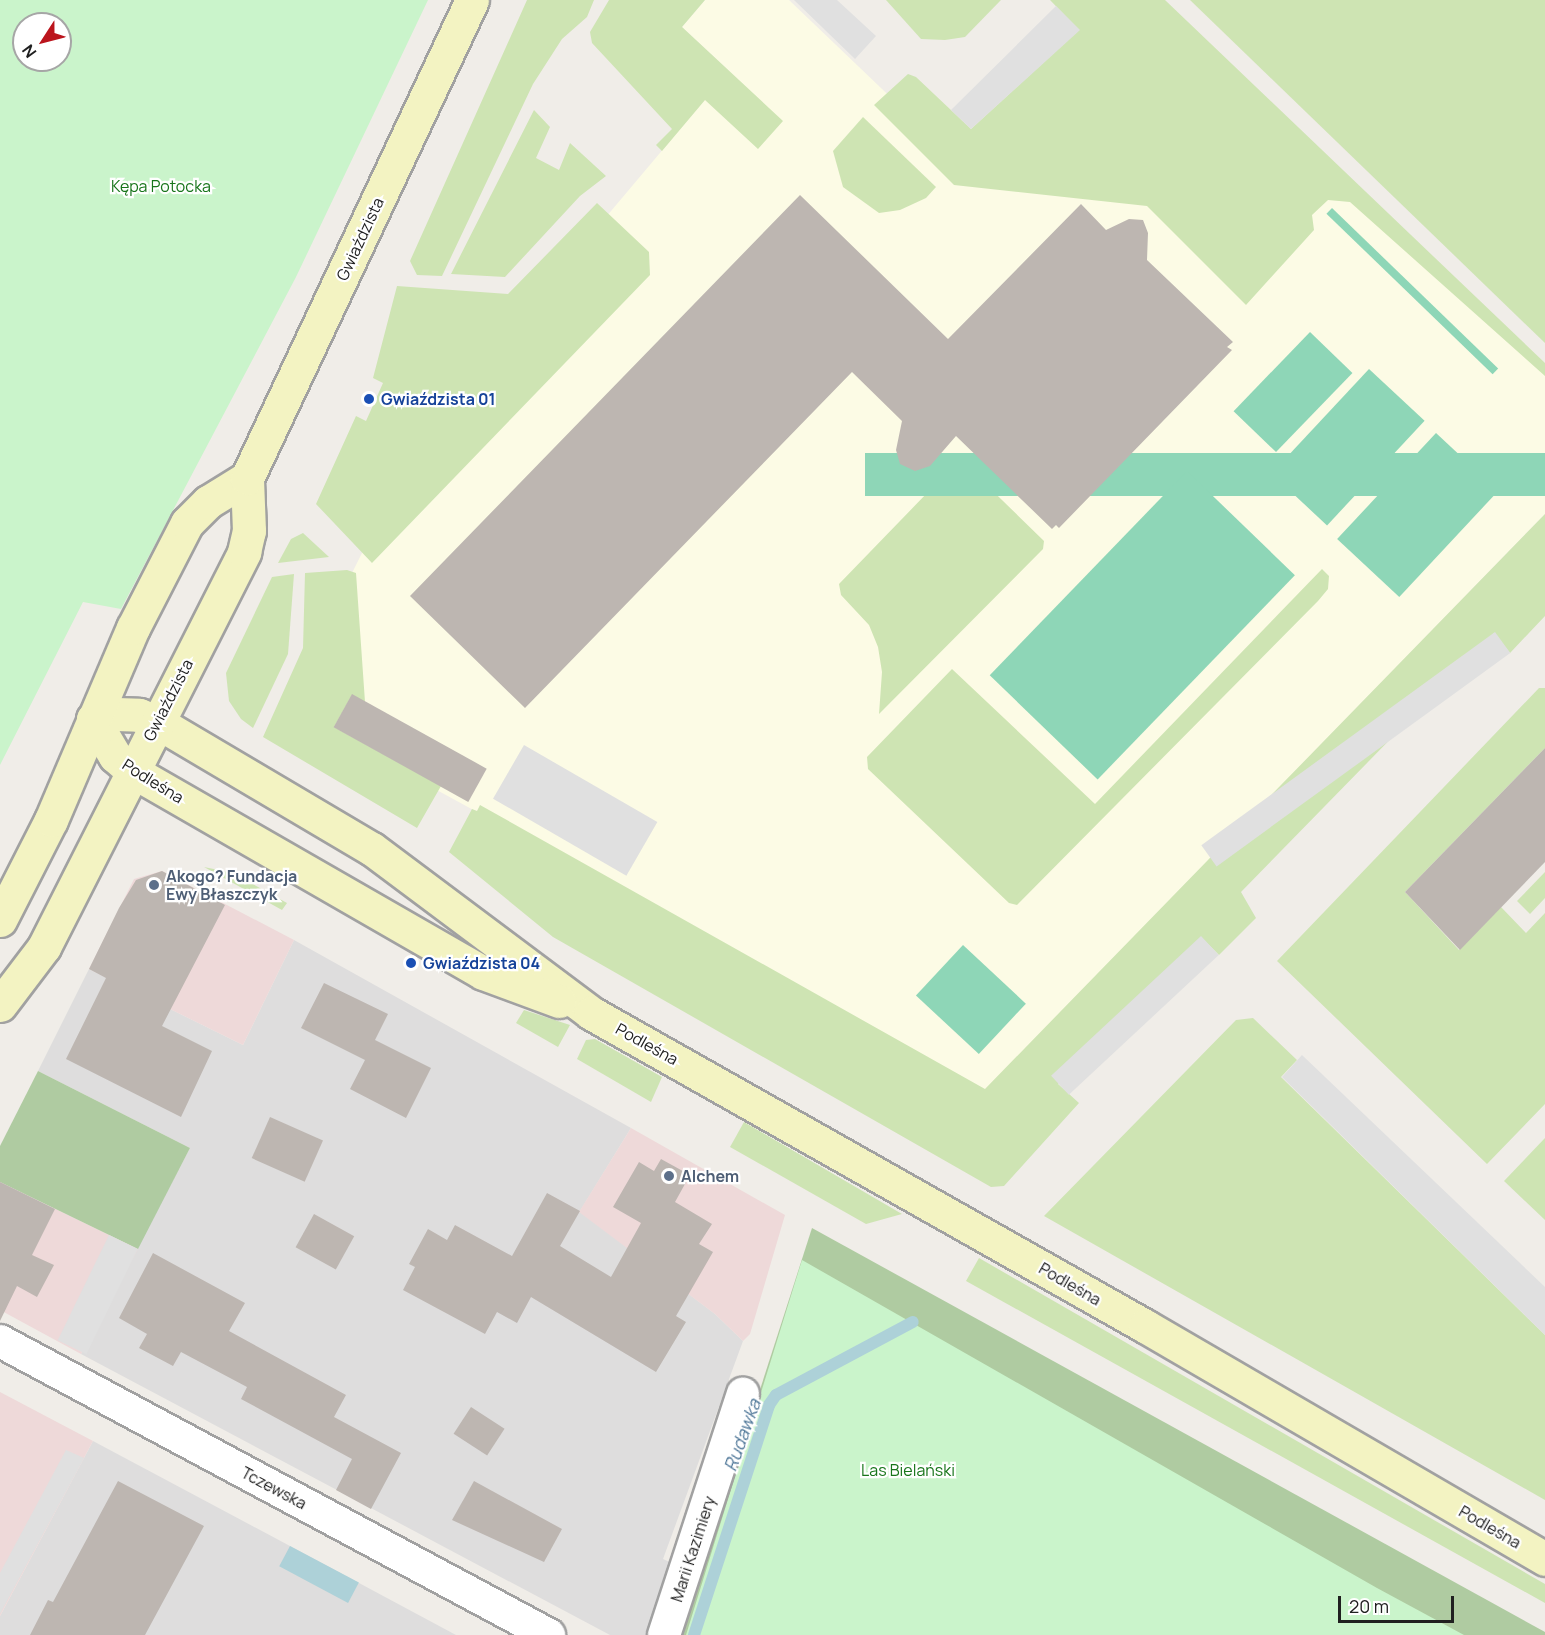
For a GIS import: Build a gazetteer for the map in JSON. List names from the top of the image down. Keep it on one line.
{"streets":{"street":["Gwiaździsta","Podleśna","Tczewska","Marii Kazimiery"]},"crossings":[["Gwiaździsta","Podleśna"]],"water":["Rudawka"],"parks":["Kępa Potocka","Las Bielański"],"places":["Gwiaździsta 01","Akogo? Fundacja Ewy Błaszczyk","Gwiaździsta 04","Alchem"],"scale_bar":"20 m","north":"bottom left"}
